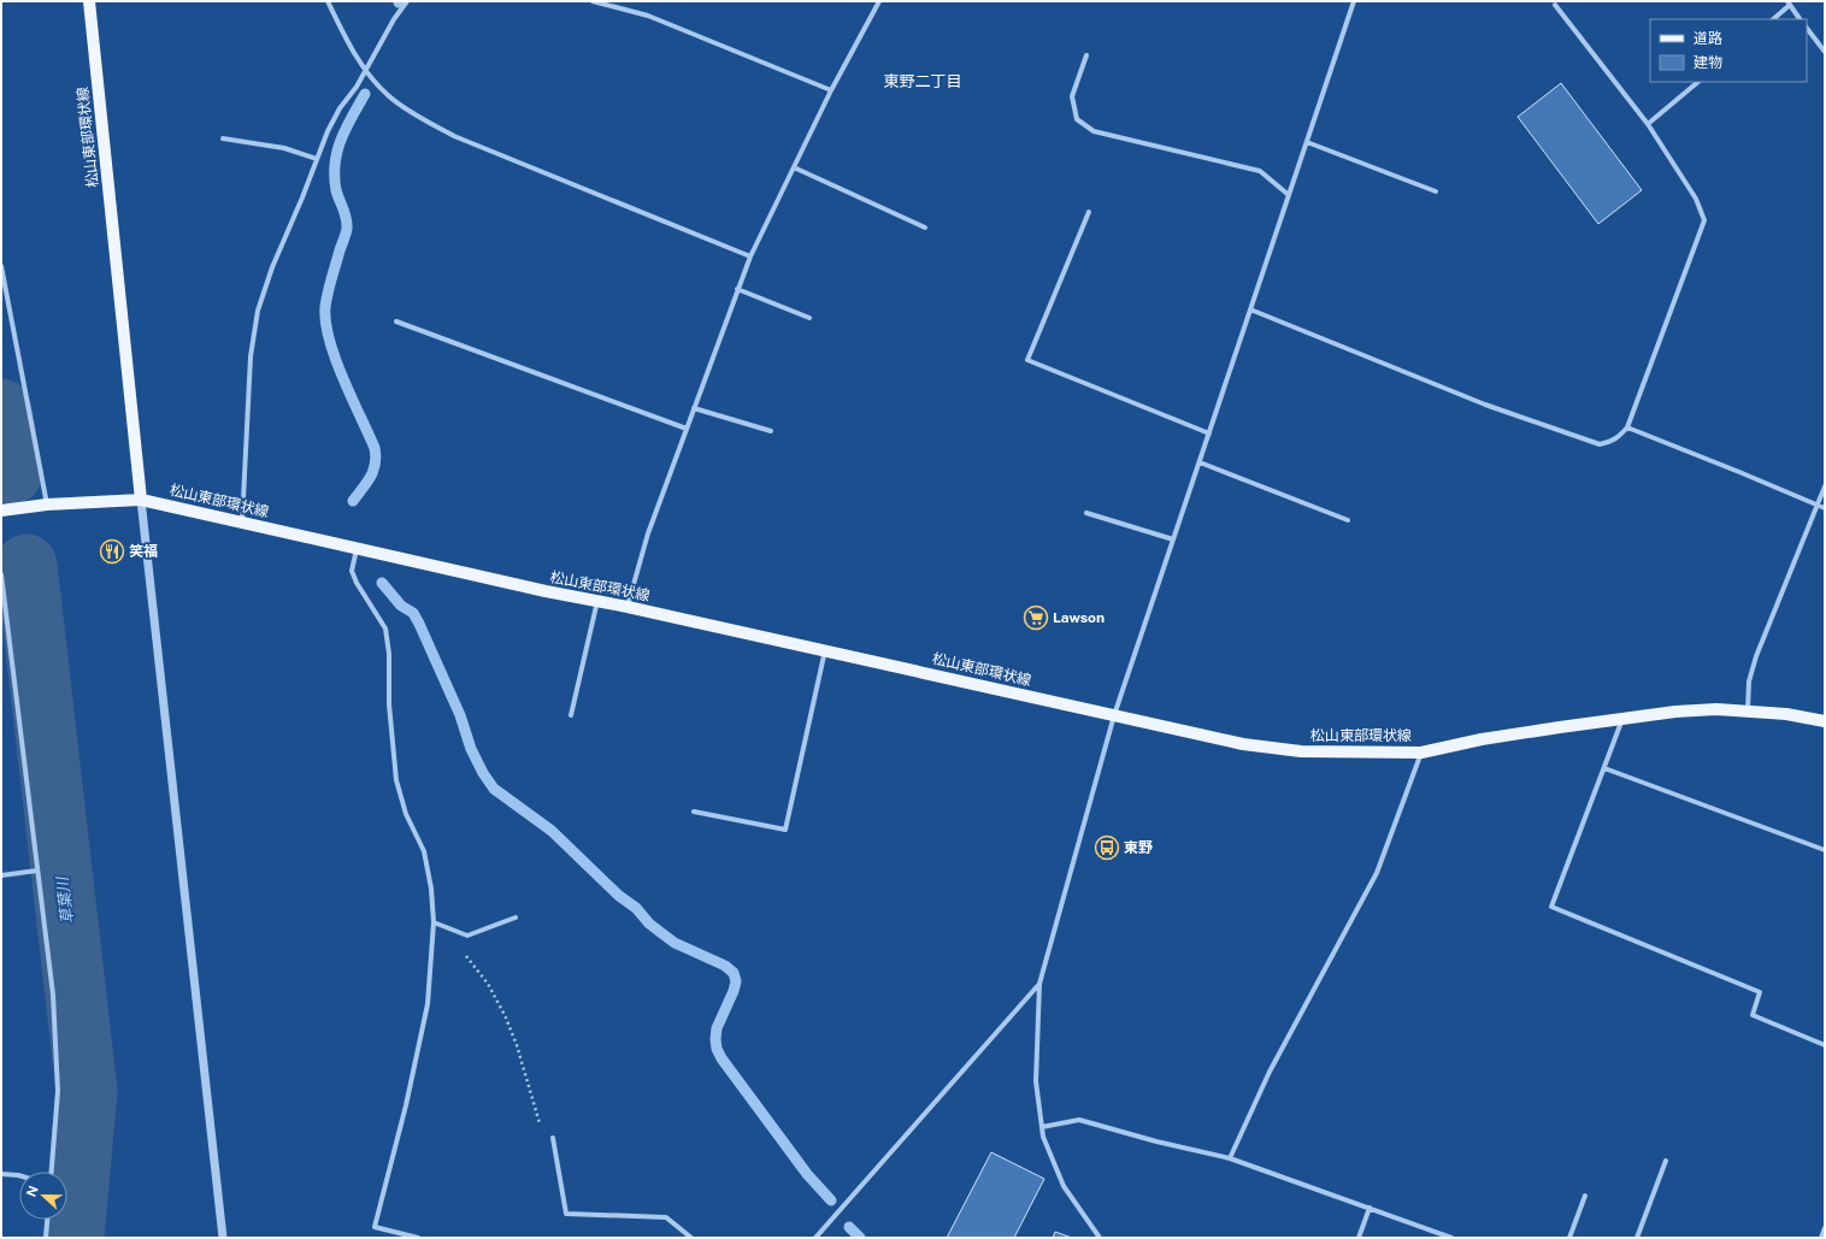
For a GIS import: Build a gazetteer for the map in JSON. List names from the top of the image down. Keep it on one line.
{"streets":{"main road":["松山東部環状線"]},"districts":["東野二丁目"],"water":["草葉川"],"places":{"restaurant":["笑福"],"supermarket":["Lawson"],"bus stop":["東野"]},"legend":["道路","建物"],"north":"left"}
